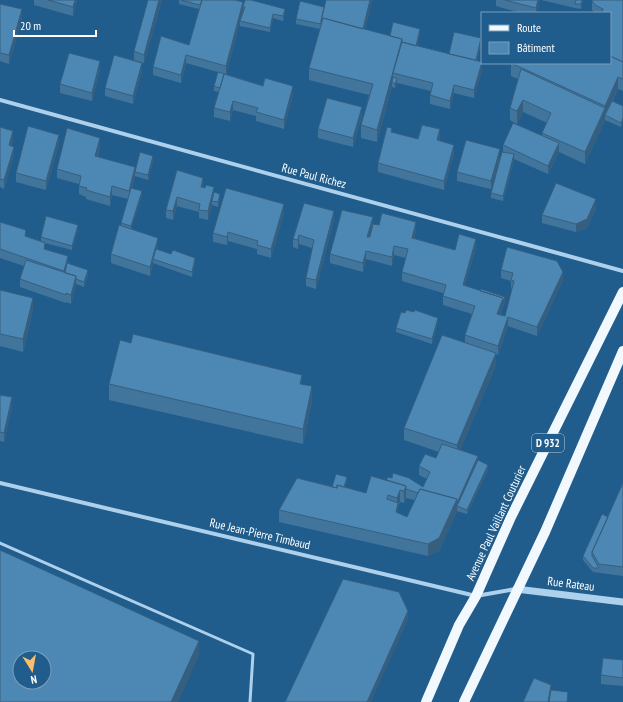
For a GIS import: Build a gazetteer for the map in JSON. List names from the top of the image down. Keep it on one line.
{"streets":{"main road":["D 932","Avenue Paul Vaillant Couturier"],"street":["Rue Paul Richez","Rue Jean-Pierre Timbaud","Rue Rateau"]},"crossings":[["D 932","Rue Jean-Pierre Timbaud"],["D 932","Rue Rateau"],["Avenue Paul Vaillant Couturier","Rue Jean-Pierre Timbaud"],["Rue Jean-Pierre Timbaud","Rue Rateau"]],"legend":["Route","Bâtiment"],"scale_bar":"20 m","north":"bottom"}
